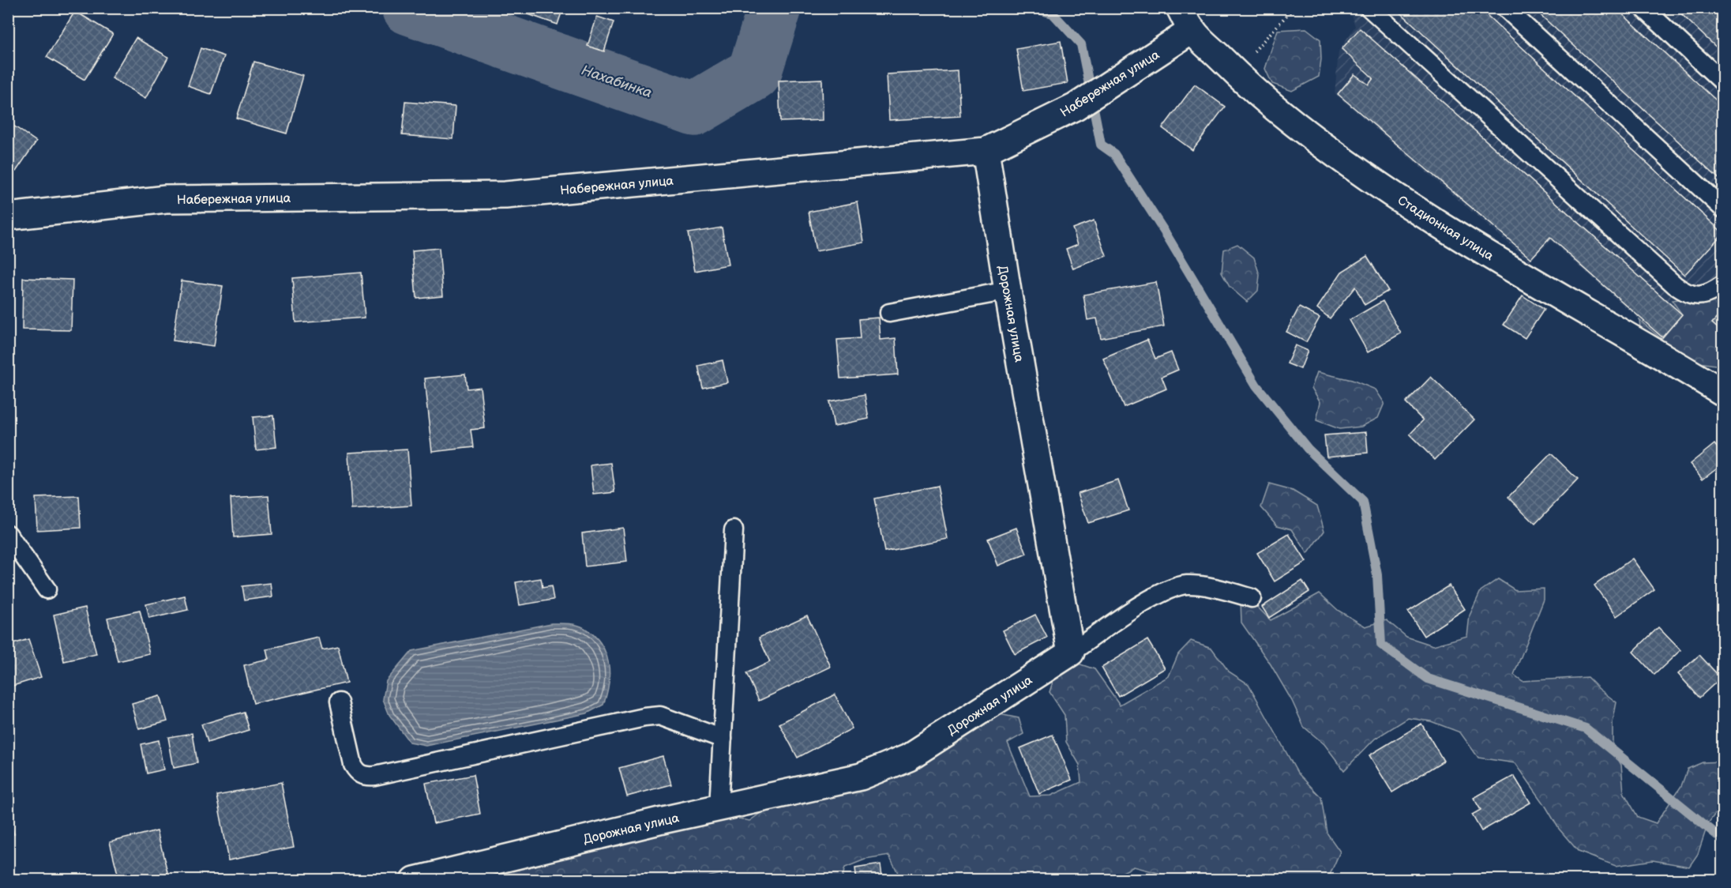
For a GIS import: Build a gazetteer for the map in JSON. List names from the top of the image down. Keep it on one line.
{"streets":{"street":["Набережная улица","Стадионная улица","Дорожная улица"]},"crossings":[["Набережная улица","Стадионная улица"],["Набережная улица","Дорожная улица"]],"water":["Нахабинка"]}
